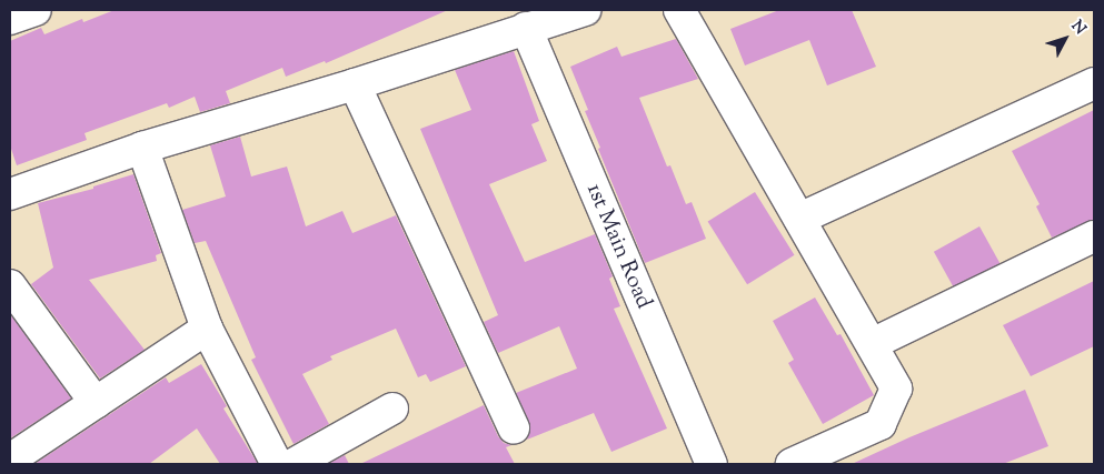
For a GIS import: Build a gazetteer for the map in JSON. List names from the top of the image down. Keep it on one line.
{"streets":{"street":["1st Main Road"]},"north":"top right"}
